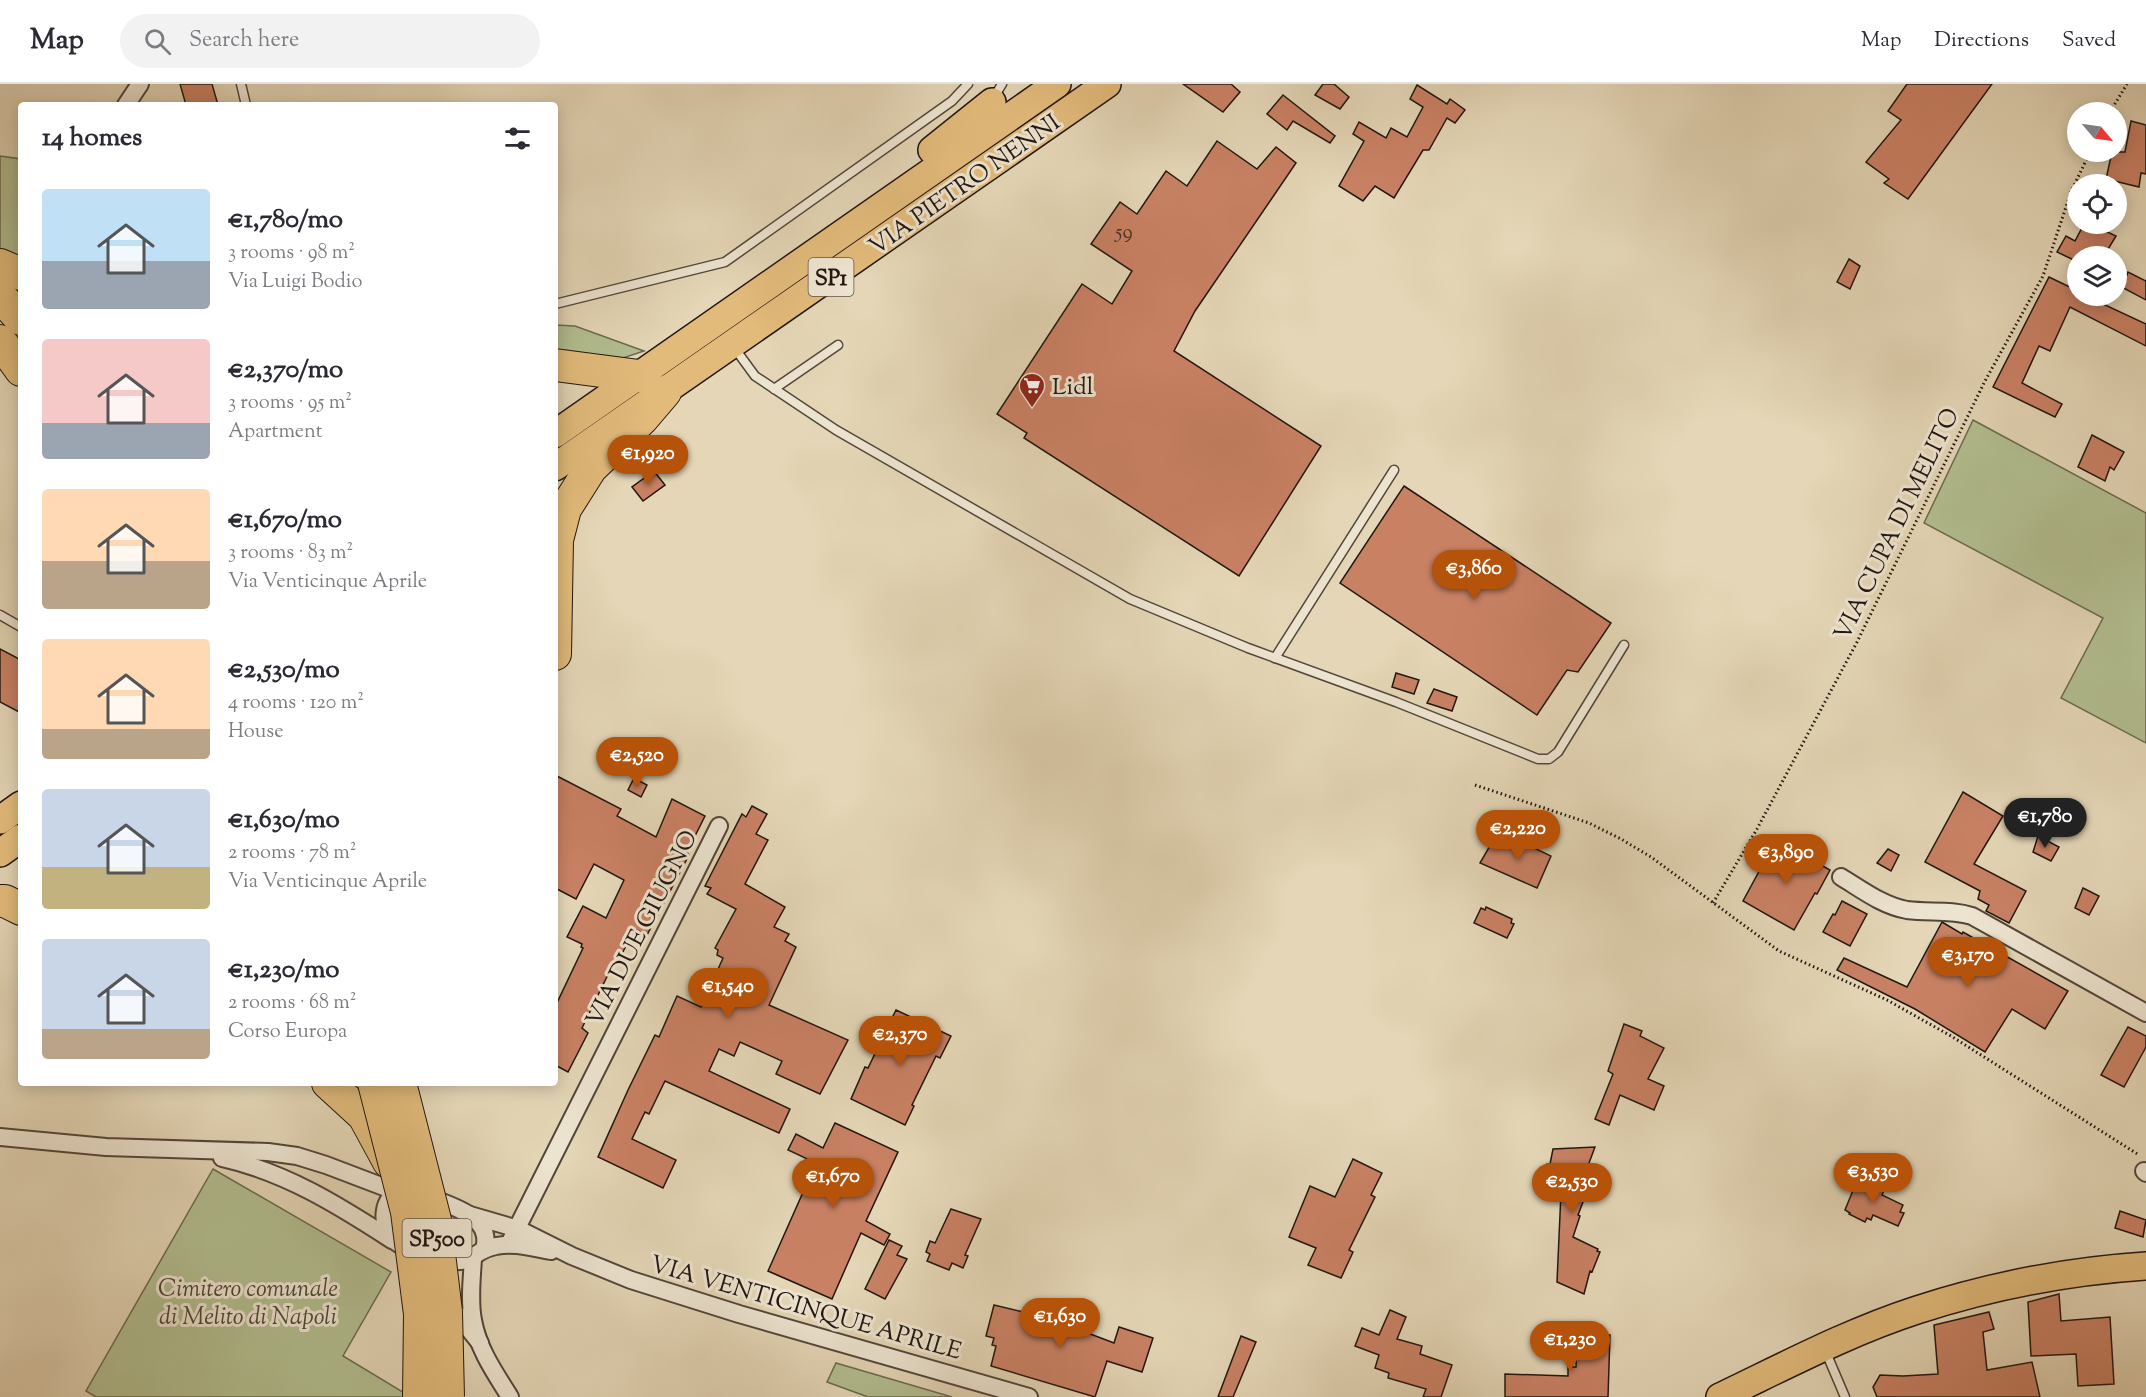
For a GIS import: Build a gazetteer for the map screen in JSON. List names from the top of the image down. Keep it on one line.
{"streets":{"highway":["SP500"],"main road":["VIA PIETRO NENNI","SP1"],"street":["VIA DUE GIUGNO","VIA VENTICINQUE APRILE"],"path":["VIA CUPA DI MELITO"]},"crossings":[["VIA DUE GIUGNO","VIA VENTICINQUE APRILE"],["SP500","VIA VENTICINQUE APRILE"]],"parks":["Cimitero comunale di Melito di Napoli"],"places":{"supermarket":["Lidl"]},"house_numbers":["59"],"north":"bottom right","page":{"header":"Map","search":"Search here","nav":["Map","Directions","Saved"],"heading":"14 homes","list":[{"name":"€1,780/mo","note":"3 rooms · 98 m² · Via Luigi Bodio"},{"name":"€2,370/mo","note":"3 rooms · 95 m² · Apartment"},{"name":"€1,670/mo","note":"3 rooms · 83 m² · Via Venticinque Aprile"},{"name":"€2,530/mo","note":"4 rooms · 120 m² · House"},{"name":"€1,630/mo","note":"2 rooms · 78 m² · Via Venticinque Aprile"},{"name":"€1,230/mo","note":"2 rooms · 68 m² · Corso Europa"}],"price":["€1,920","€3,860","€2,520","€1,780","€2,220","€3,890","€3,170","€1,540","€2,370","€3,530","€1,670","€2,530","€1,630","€1,230"]}}
